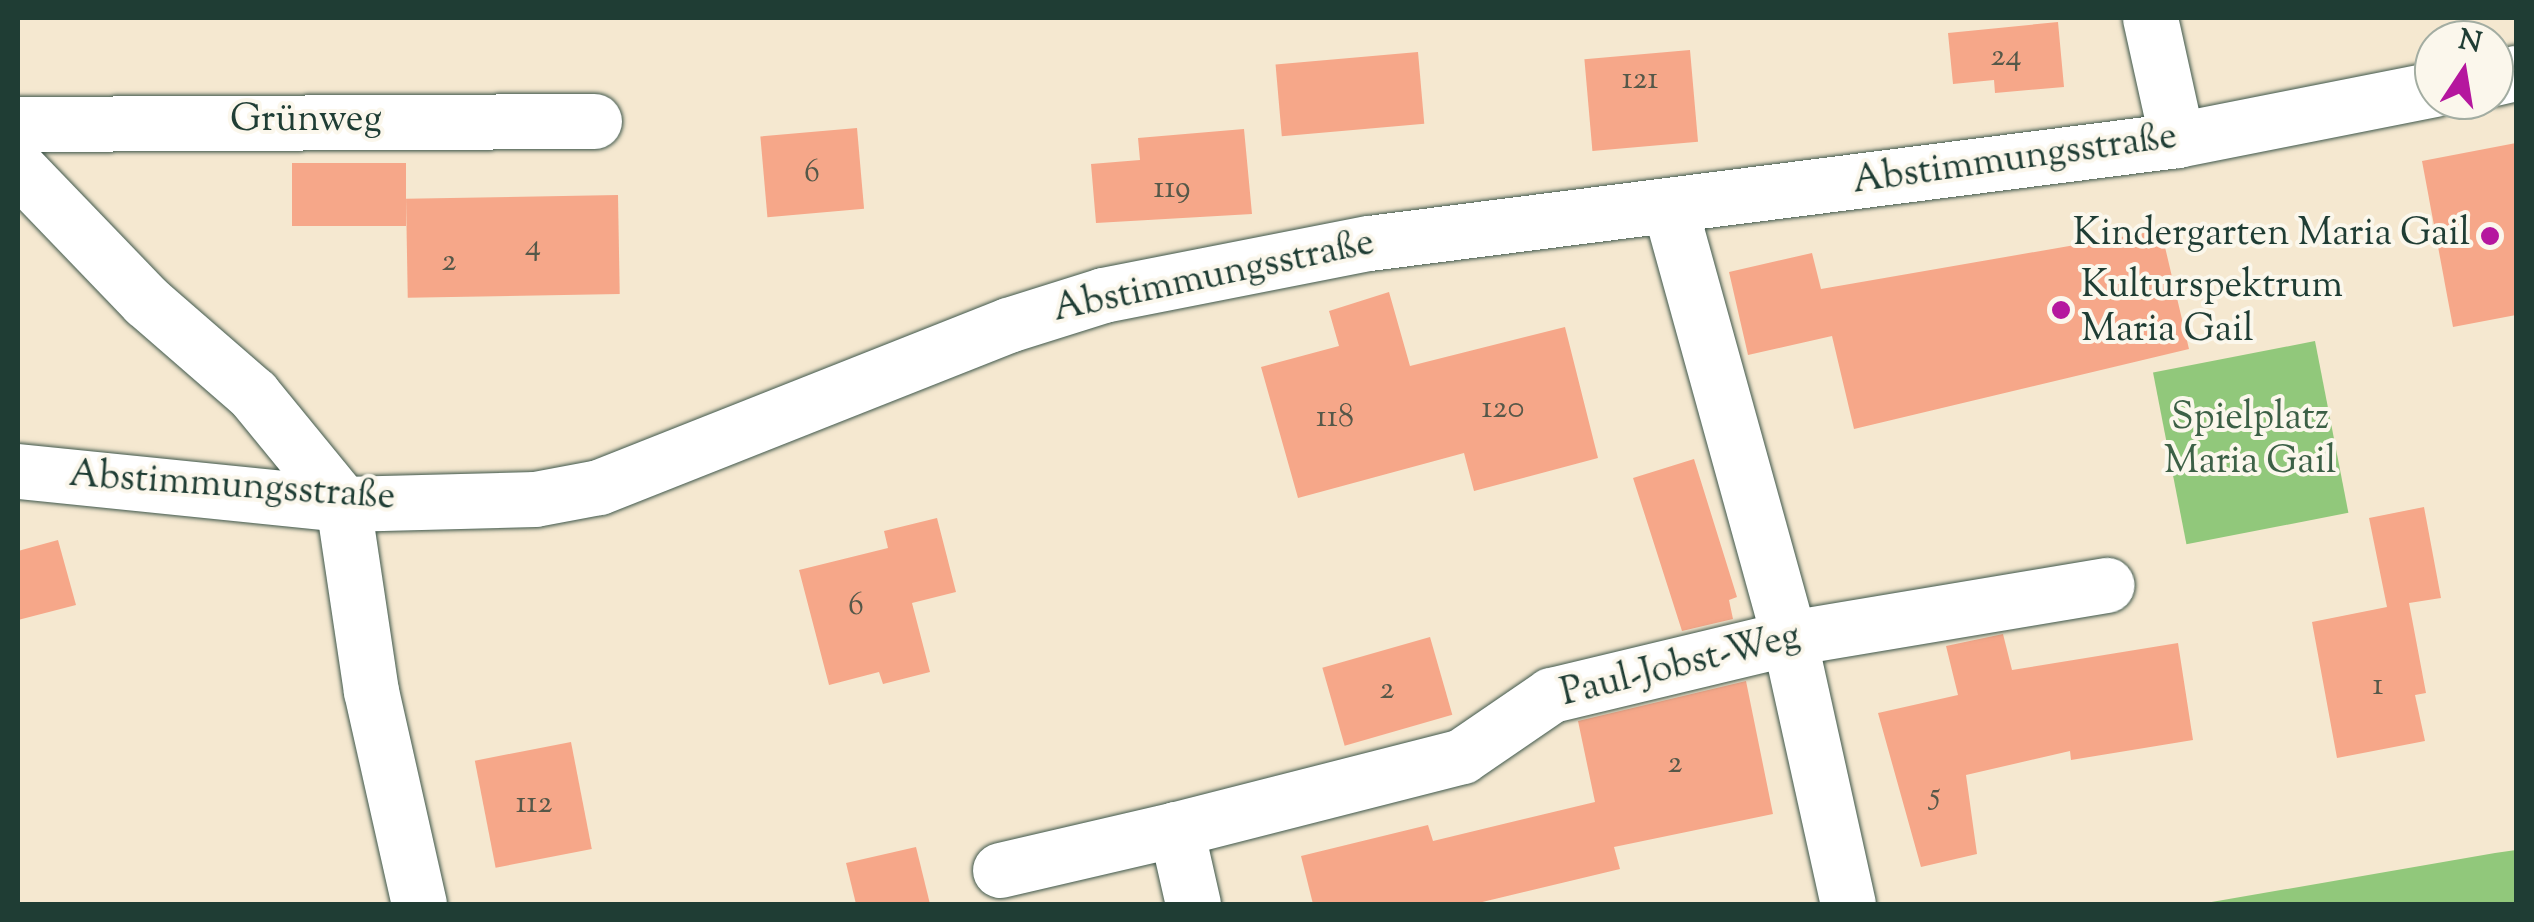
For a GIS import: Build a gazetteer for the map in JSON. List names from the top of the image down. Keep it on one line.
{"streets":{"street":["Grünweg","Abstimmungsstraße","Paul-Jobst-Weg"]},"parks":["Spielplatz Maria Gail"],"places":["Kindergarten Maria Gail","Kulturspektrum Maria Gail"],"house_numbers":["24","121","6","119","4","2","120","118","6","1","2","2","5","112"],"north":"top"}
